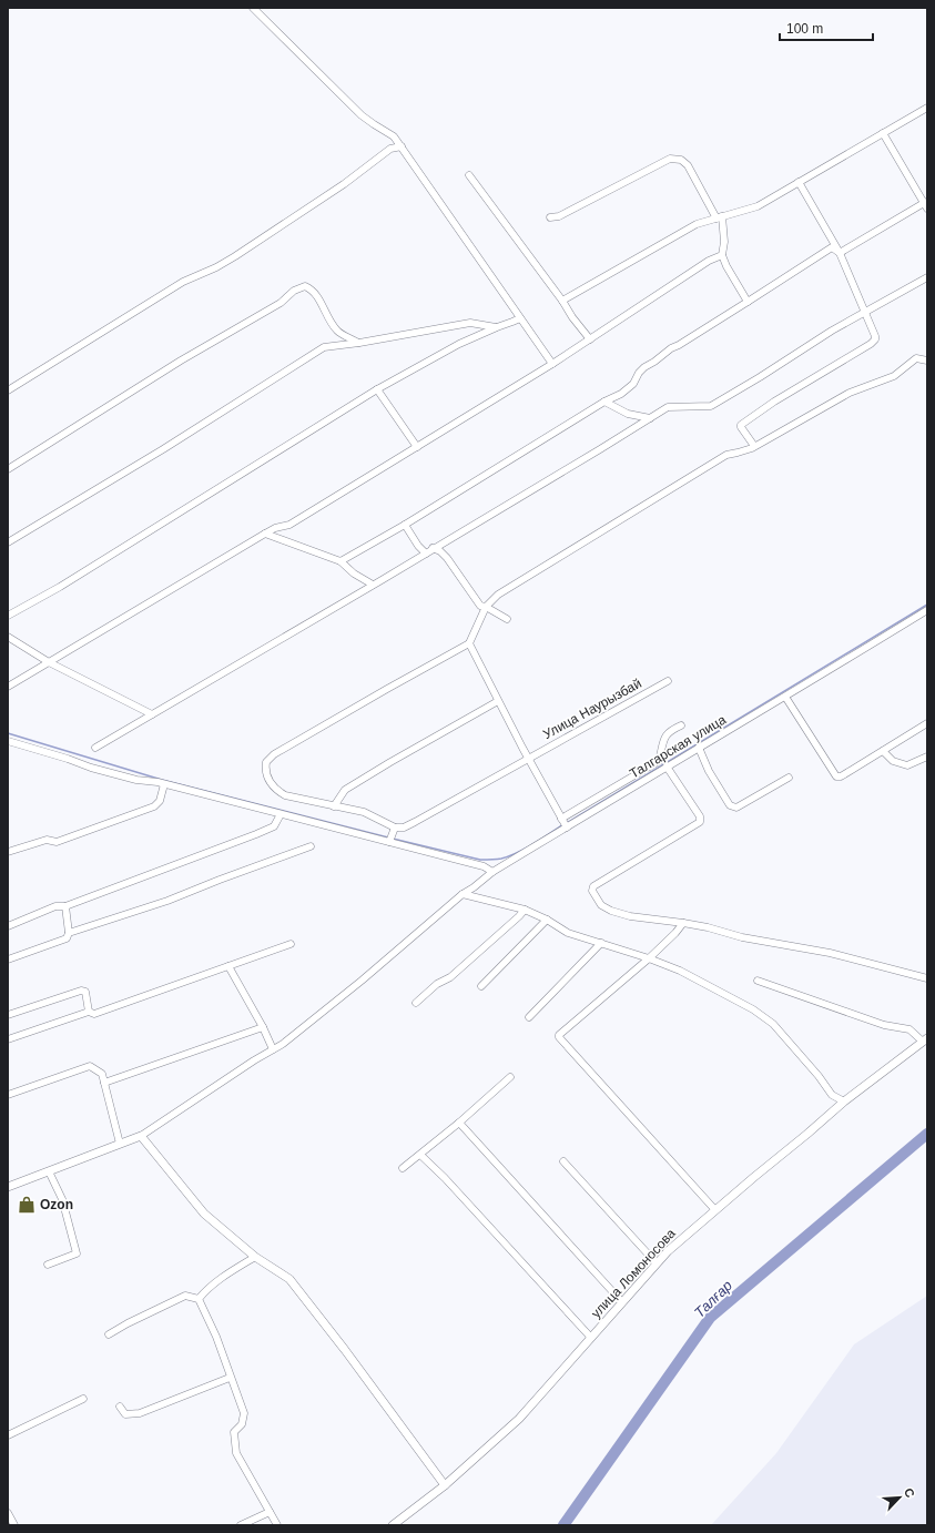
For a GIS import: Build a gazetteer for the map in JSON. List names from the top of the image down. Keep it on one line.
{"streets":{"main road":["улица Ломоносова"],"street":["Улица Наурызбай","Талгарская улица"]},"water":["Талғар"],"places":{"shop":["Ozon"]},"scale_bar":"100 m","north":"top right"}
